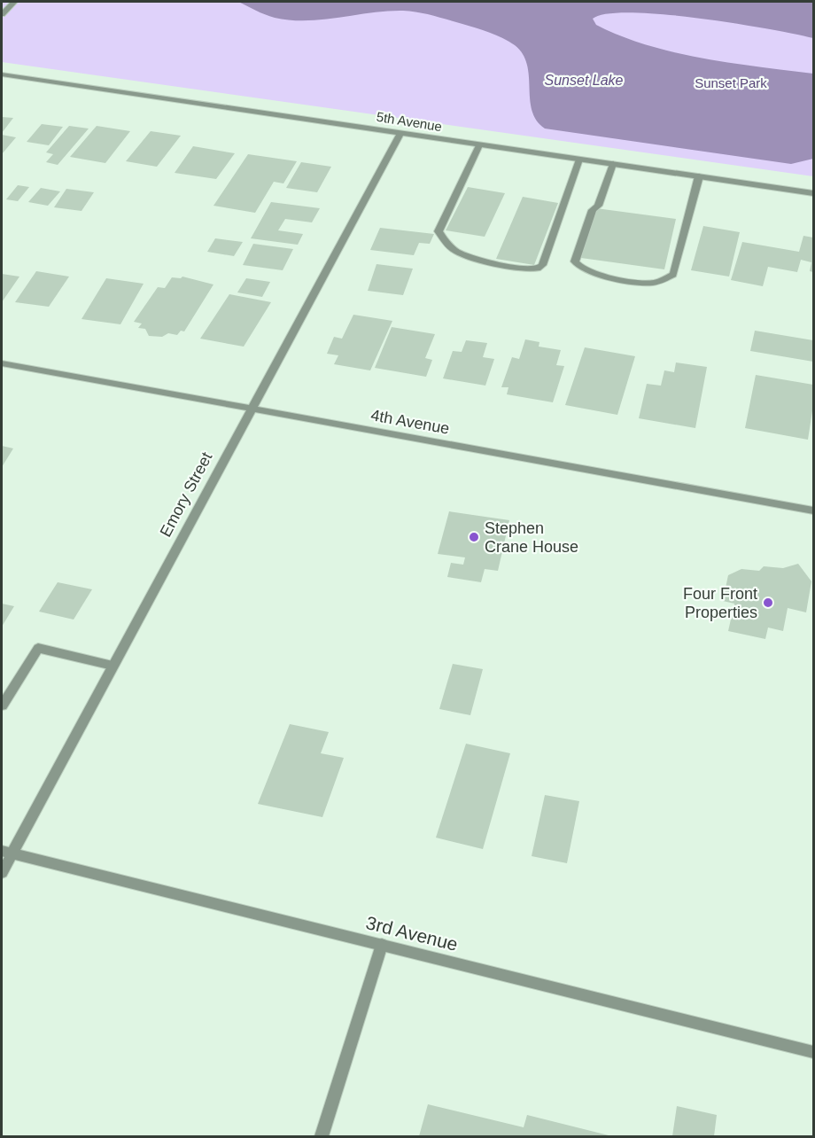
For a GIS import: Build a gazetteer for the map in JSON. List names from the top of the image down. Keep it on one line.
{"streets":{"street":["5th Avenue","4th Avenue","Emory Street","3rd Avenue"]},"crossings":[["5th Avenue","Emory Street"],["4th Avenue","Emory Street"],["Emory Street","3rd Avenue"]],"water":["Sunset Lake"],"parks":["Sunset Park"],"places":["Stephen Crane House","Four Front Properties"]}
